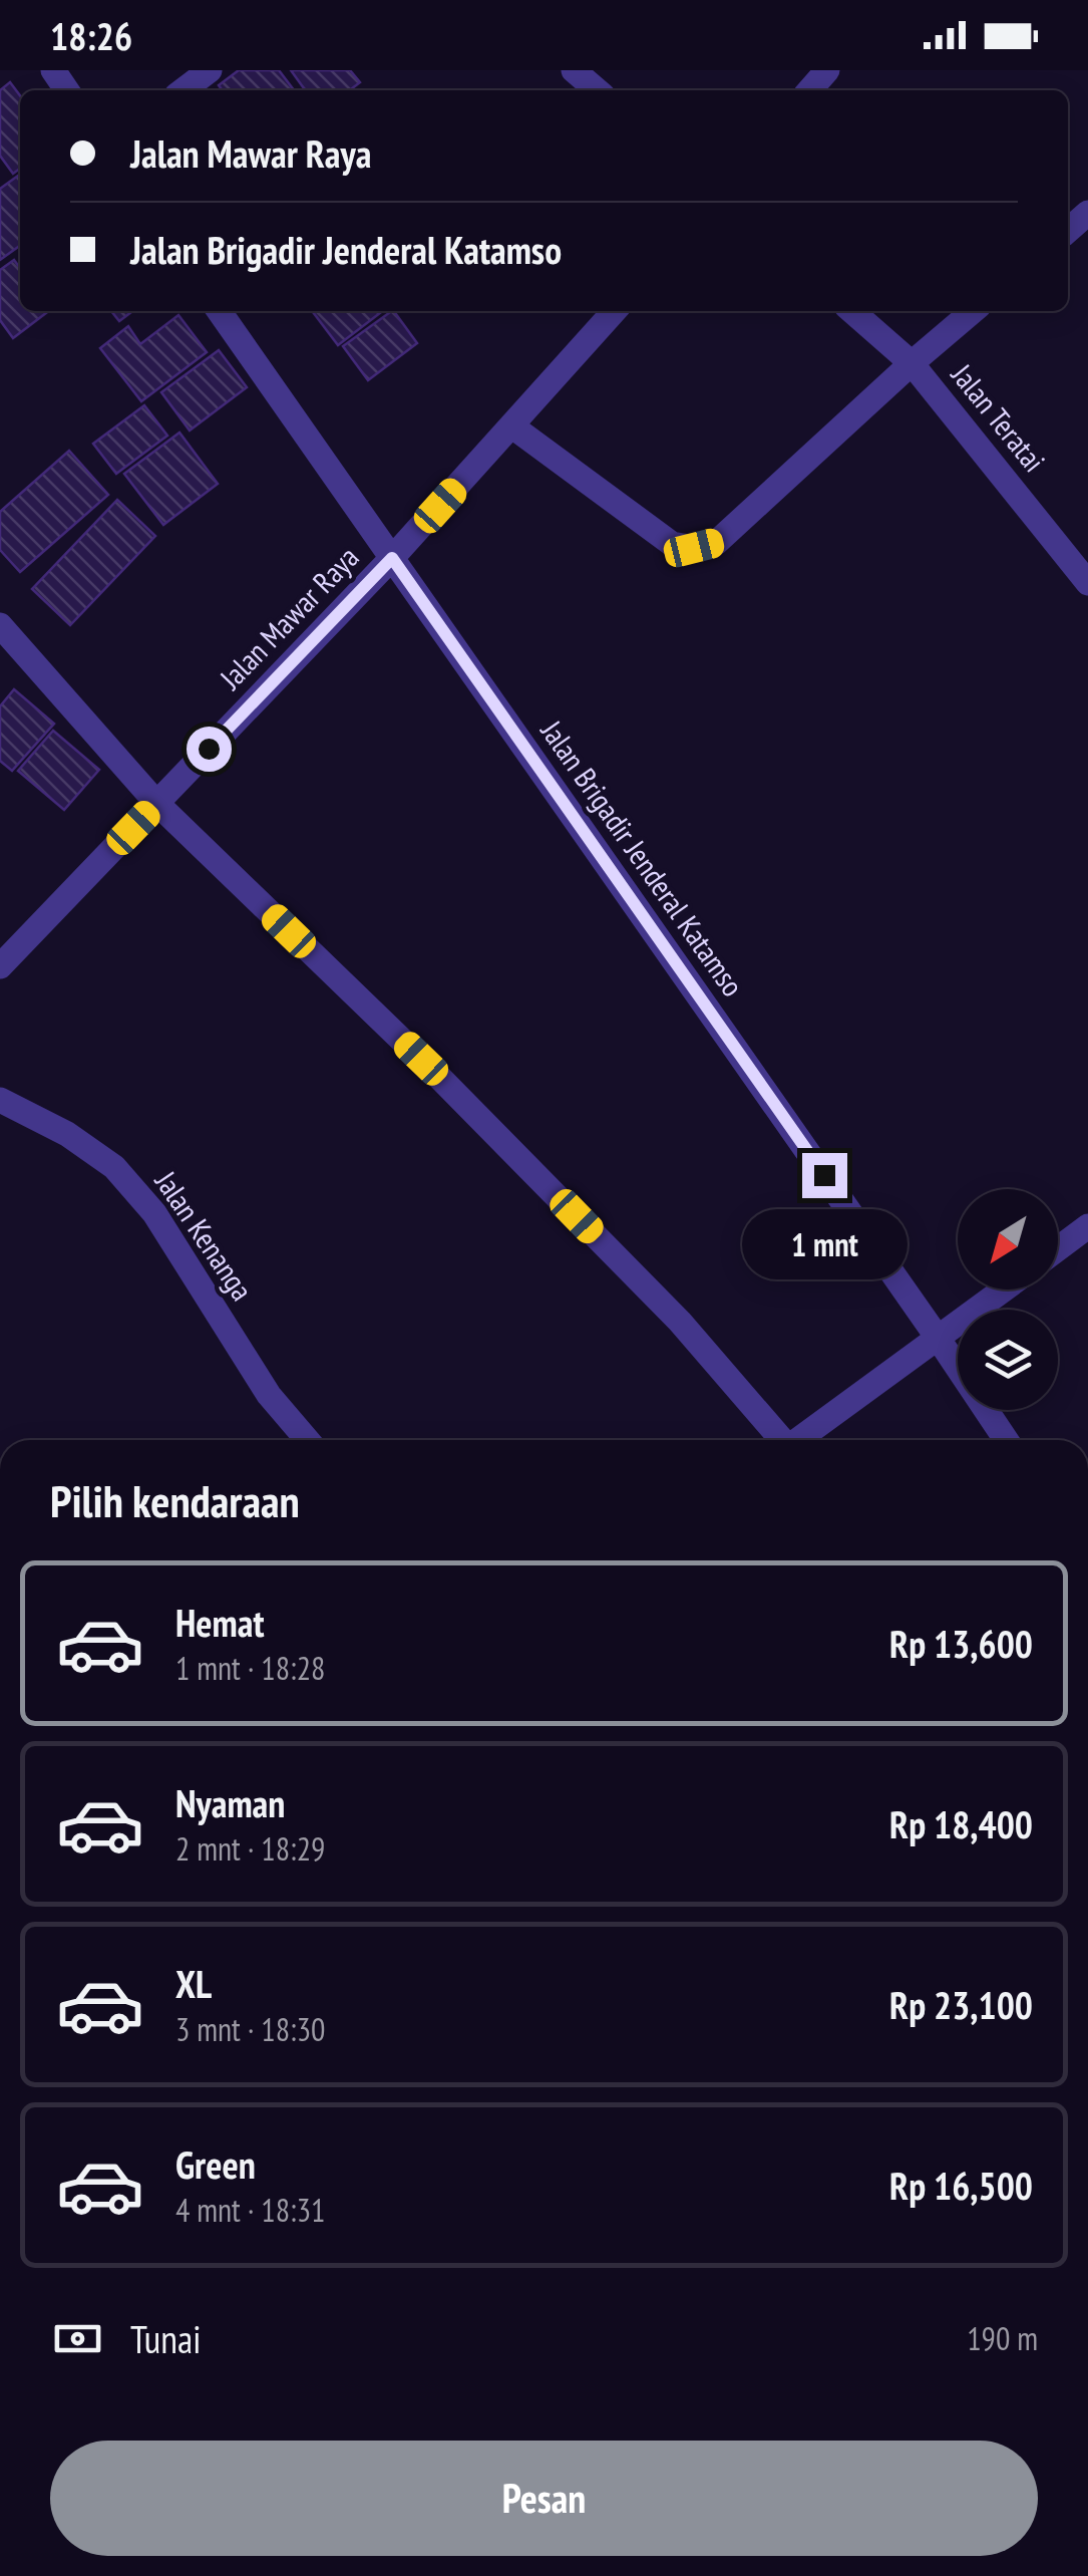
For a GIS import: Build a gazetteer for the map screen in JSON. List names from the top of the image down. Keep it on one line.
{"streets":{"street":["Jalan Teratai","Jalan Mawar Raya","Jalan Brigadir Jenderal Katamso","Jalan Kenanga"]},"crossings":[["Jalan Mawar Raya","Jalan Brigadir Jenderal Katamso"]],"north":"bottom left","page":{"status":"18:26","banner":["Jalan Mawar Raya","Jalan Brigadir Jenderal Katamso"],"bubble":"1 mnt","heading":"Pilih kendaraan","list":[{"name":"Hemat","note":"1 mnt · 18:28","value":"Rp 13,600"},{"name":"Nyaman","note":"2 mnt · 18:29","value":"Rp 18,400"},{"name":"XL","note":"3 mnt · 18:30","value":"Rp 23,100"},{"name":"Green","note":"4 mnt · 18:31","value":"Rp 16,500"}],"pay":["Tunai","190 m"],"buttons":"Pesan"}}
